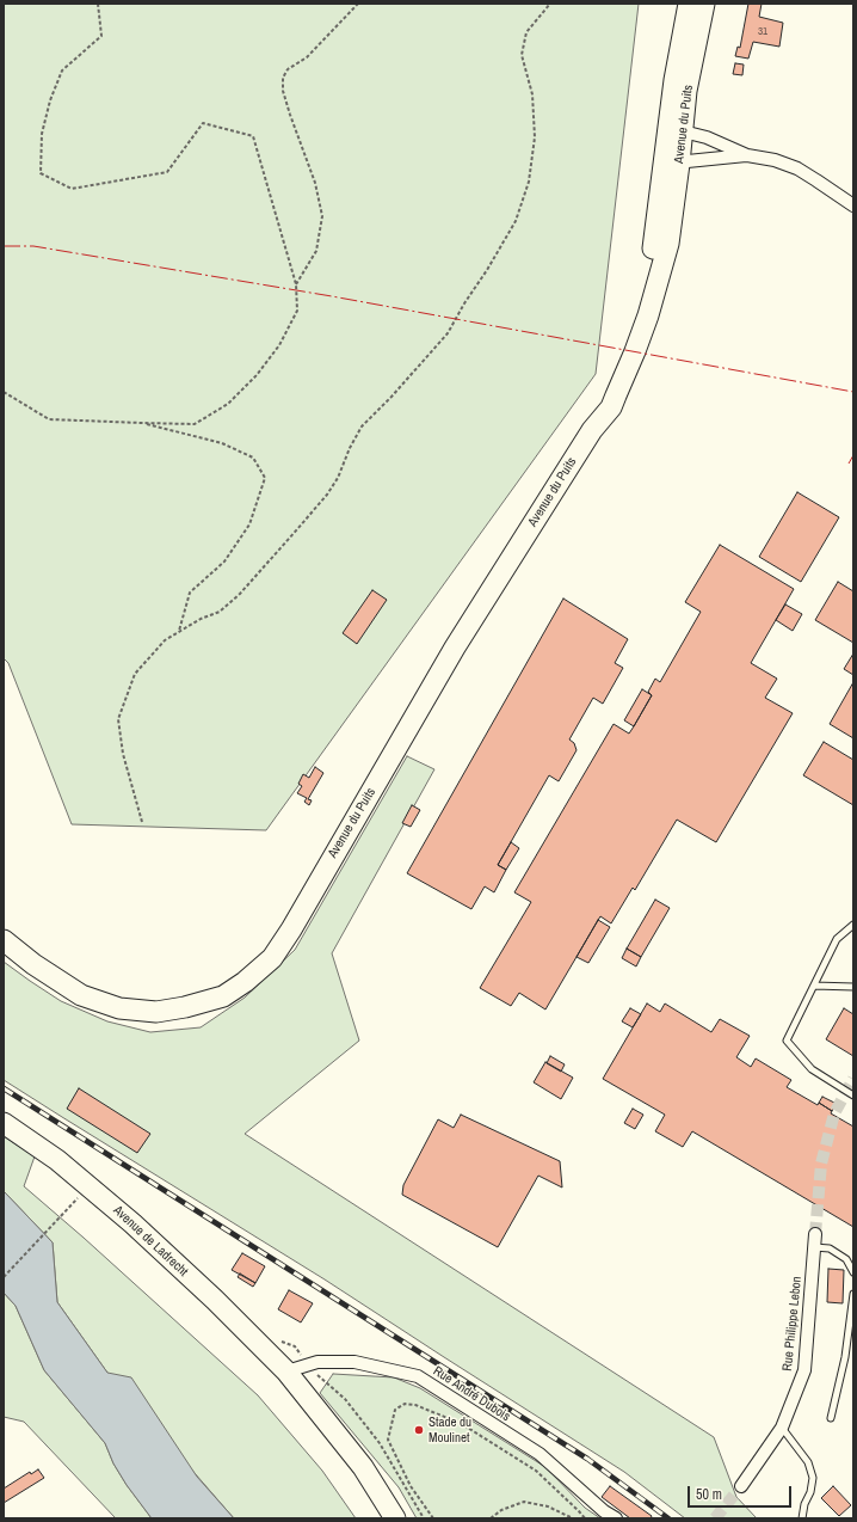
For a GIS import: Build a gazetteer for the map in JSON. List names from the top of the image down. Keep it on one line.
{"streets":{"main road":["Avenue du Puits","Avenue de Ladrecht"],"street":["Rue Philippe Lebon","Rue André Dubois"]},"crossings":[["Avenue de Ladrecht","Rue André Dubois"]],"places":["Stade du Moulinet"],"house_numbers":["31"],"scale_bar":"50 m"}
